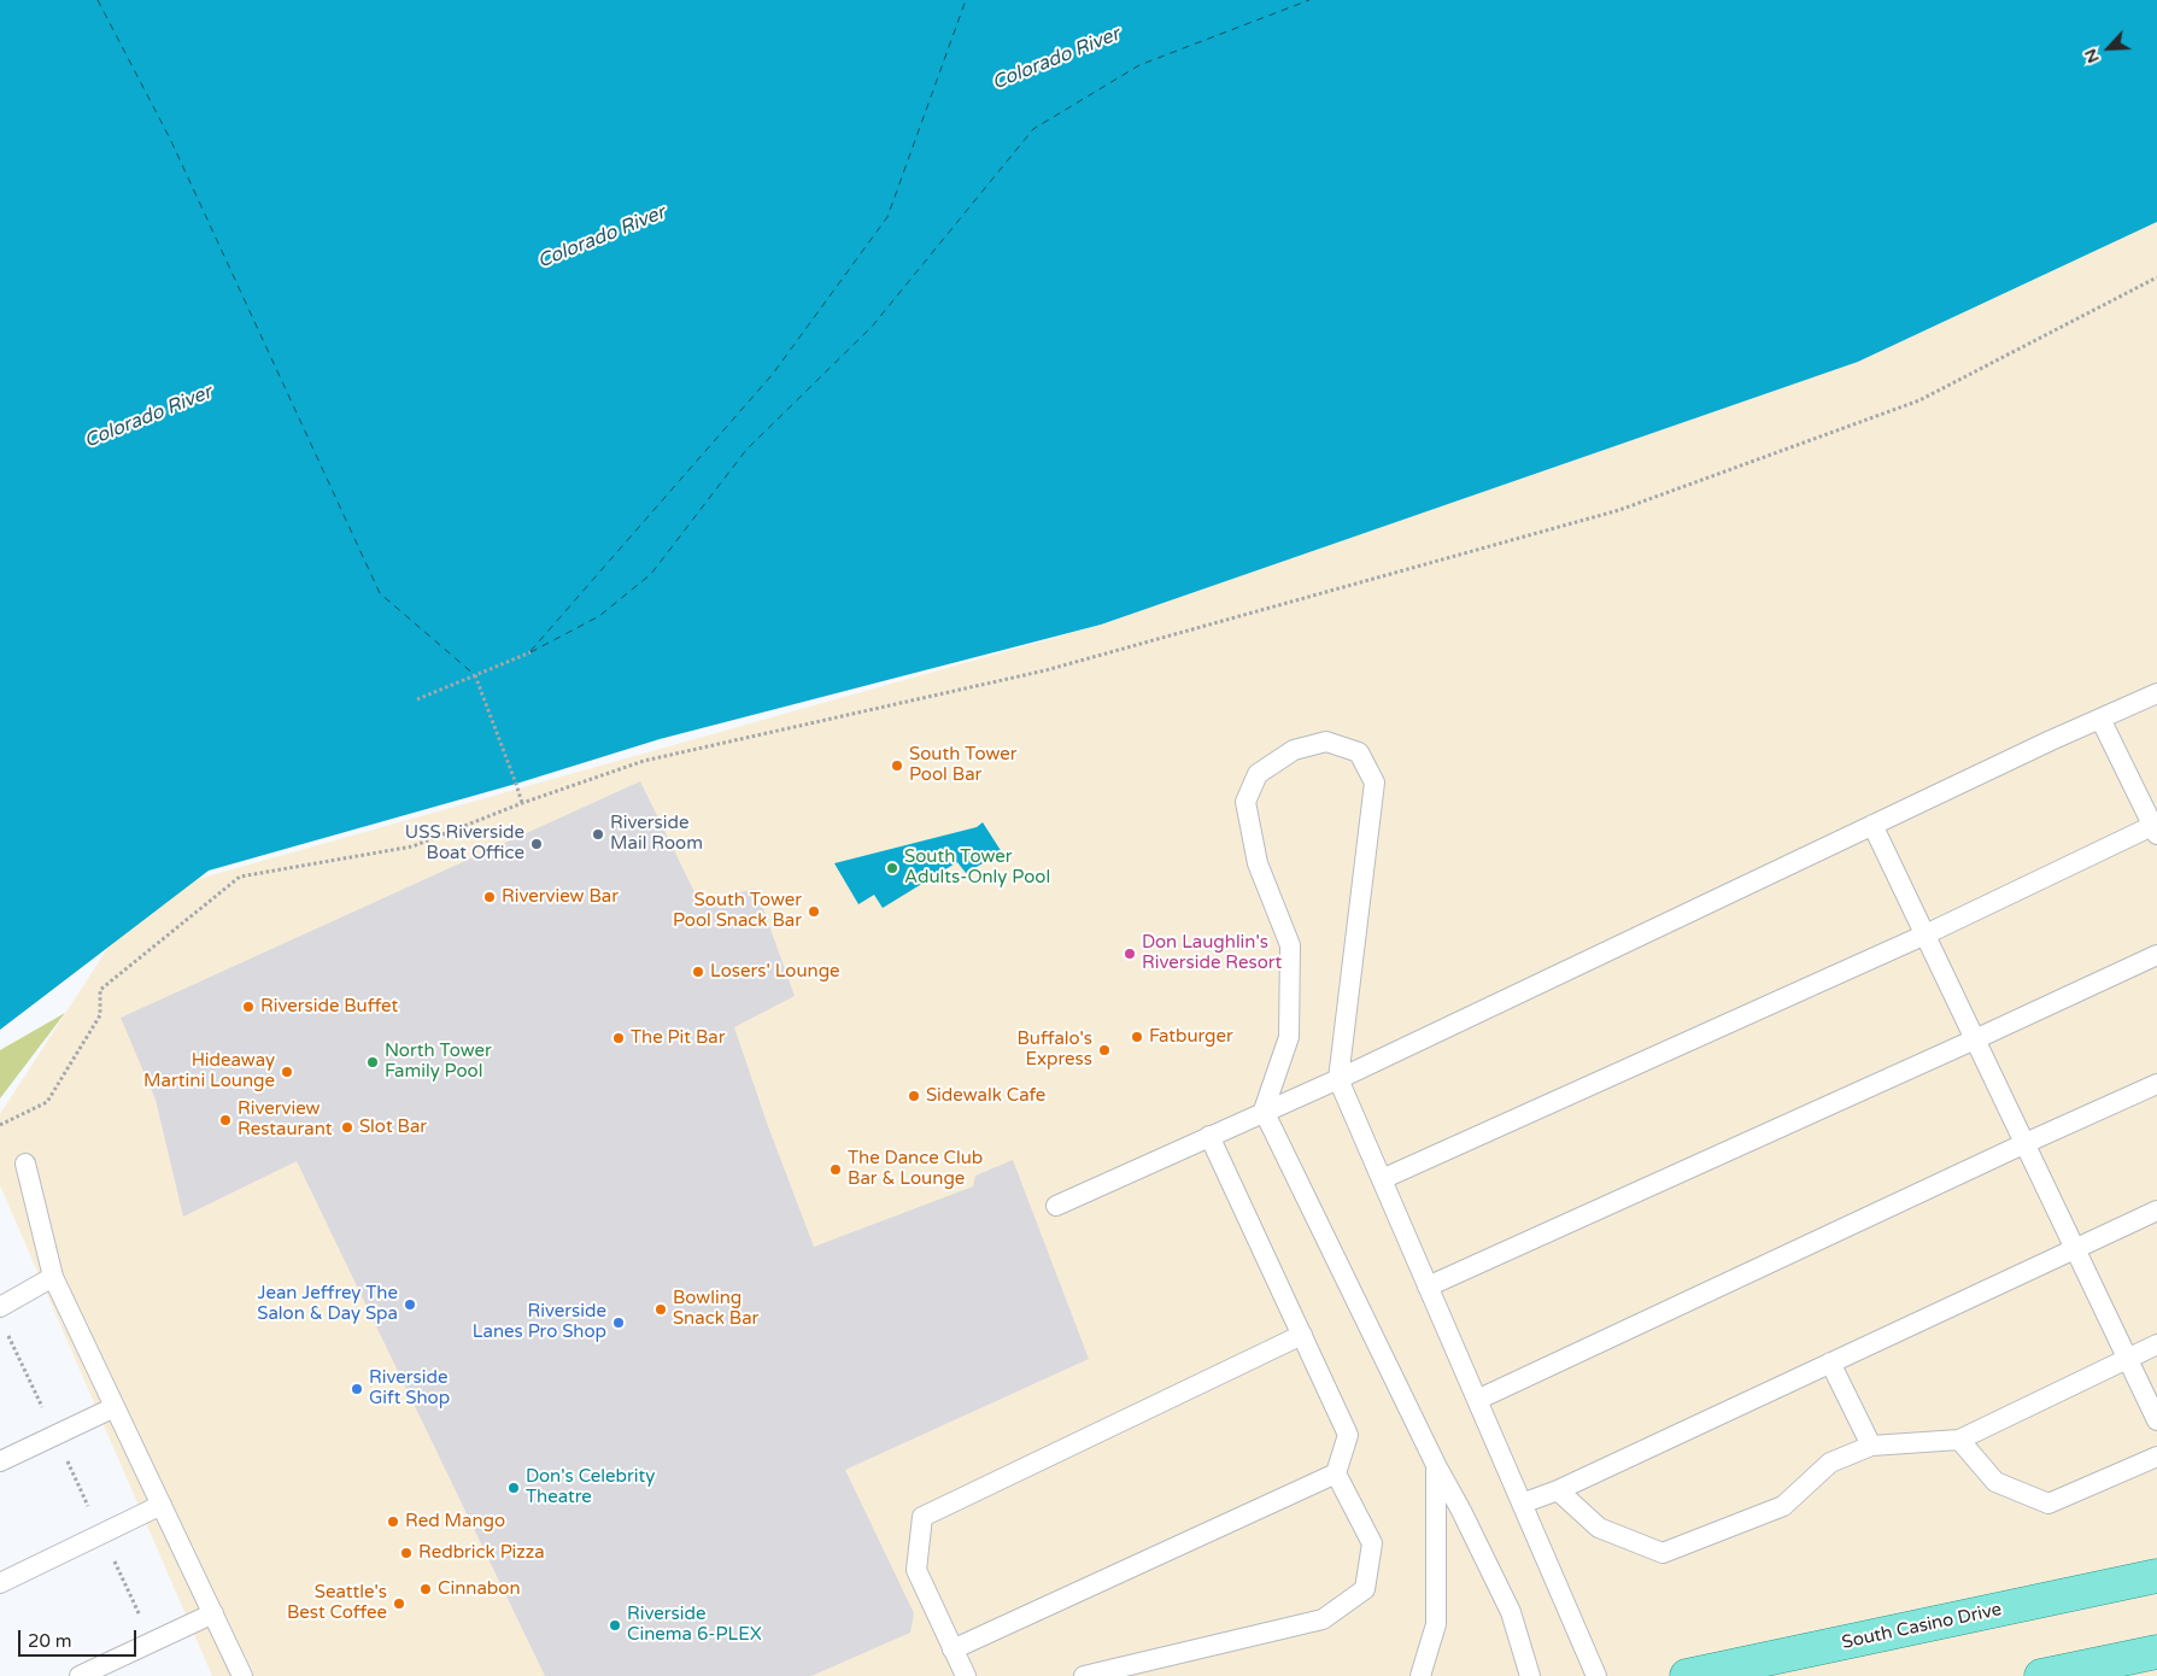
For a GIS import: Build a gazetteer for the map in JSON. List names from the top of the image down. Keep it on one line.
{"streets":{"main road":["South Casino Drive"]},"water":["Colorado River"],"places":["South Tower Pool Bar","Riverside Mail Room","USS Riverside Boat Office","South Tower Adults-Only Pool","Riverview Bar","South Tower Pool Snack Bar","Don Laughlin's Riverside Resort","Losers' Lounge","Riverside Buffet","Fatburger","The Pit Bar","Buffalo's Express","North Tower Family Pool","Hideaway Martini Lounge","Sidewalk Cafe","Riverview Restaurant","Slot Bar","The Dance Club Bar & Lounge","Jean Jeffrey The Salon & Day Spa","Bowling Snack Bar","Riverside Lanes Pro Shop","Riverside Gift Shop","Don's Celebrity Theatre","Red Mango","Redbrick Pizza","Cinnabon","Seattle's Best Coffee","Riverside Cinema 6-PLEX"],"scale_bar":"20 m","north":"bottom left"}
